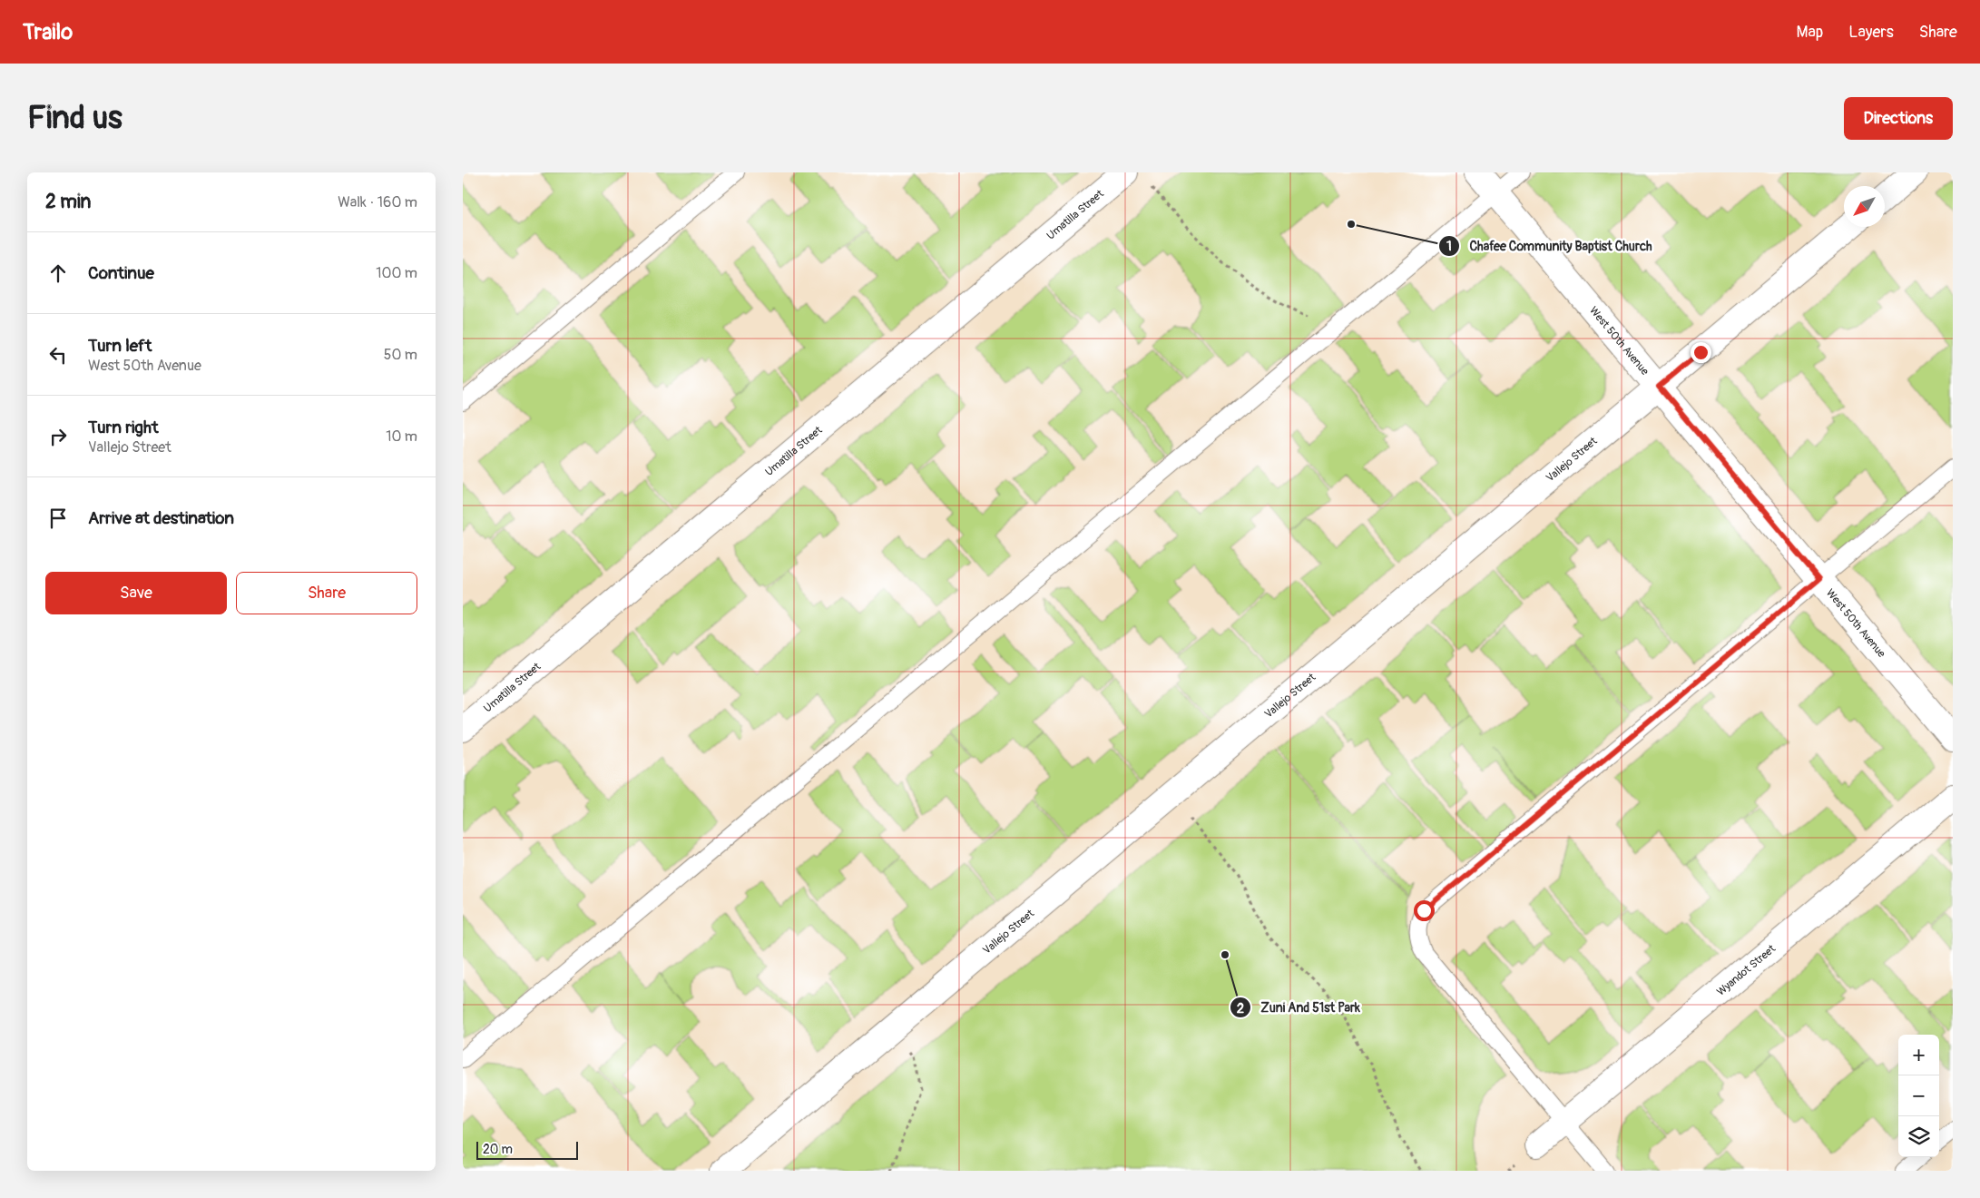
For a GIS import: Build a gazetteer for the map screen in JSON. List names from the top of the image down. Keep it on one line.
{"streets":{"street":["Umatilla Street","West 50th Avenue","Vallejo Street","Wyandot Street"]},"crossings":[["West 50th Avenue","Vallejo Street"]],"places":["Chafee Community Baptist Church","Zuni And 51st Park"],"scale_bar":"20 m","north":"bottom left","page":{"header":"Trailo","nav":["Map","Layers","Share"],"buttons":["Directions",["Save","Share"]],"title":"Find us","heading":["2 min","Walk · 160 m"],"list":[["Continue","100 m"],["Turn left","West 50th Avenue","50 m"],["Turn right","Vallejo Street","10 m"],"Arrive at destination"],"map_buttons":["+","−"],"scale":"20 m"}}
